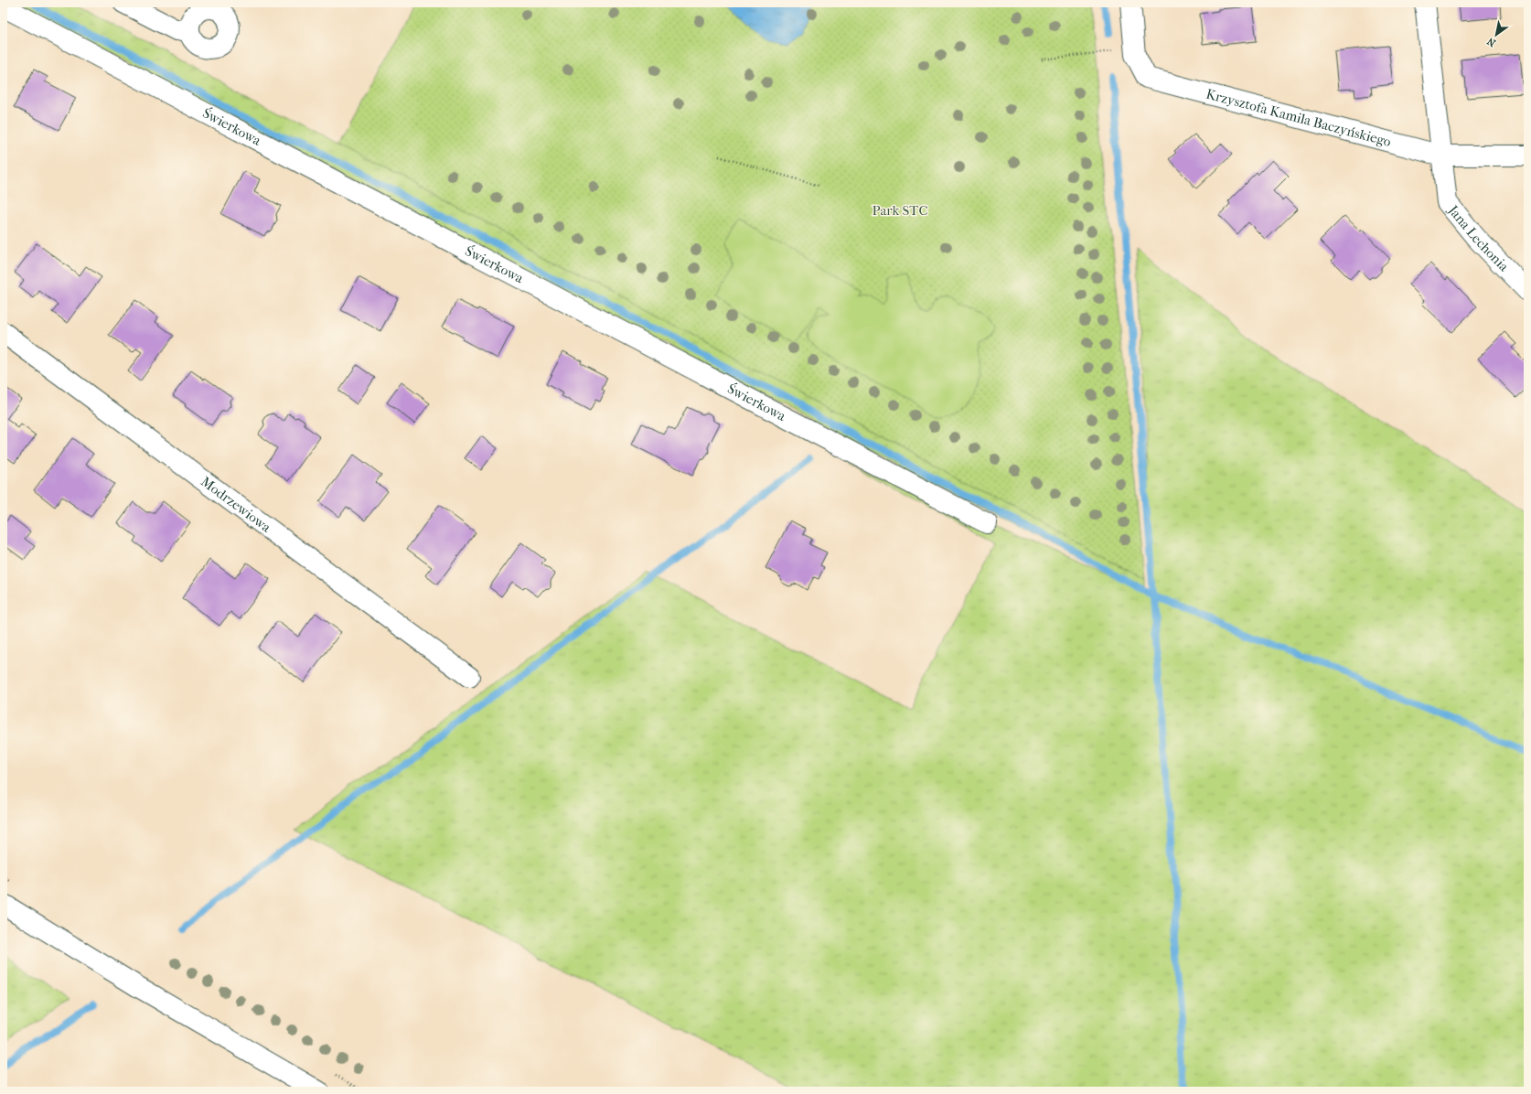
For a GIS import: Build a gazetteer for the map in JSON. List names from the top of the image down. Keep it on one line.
{"streets":{"street":["Krzysztofa Kamila Baczyńskiego","Świerkowa","Jana Lechonia","Modrzewiowa"]},"crossings":[["Krzysztofa Kamila Baczyńskiego","Jana Lechonia"]],"parks":["Park STC"],"north":"bottom left"}
